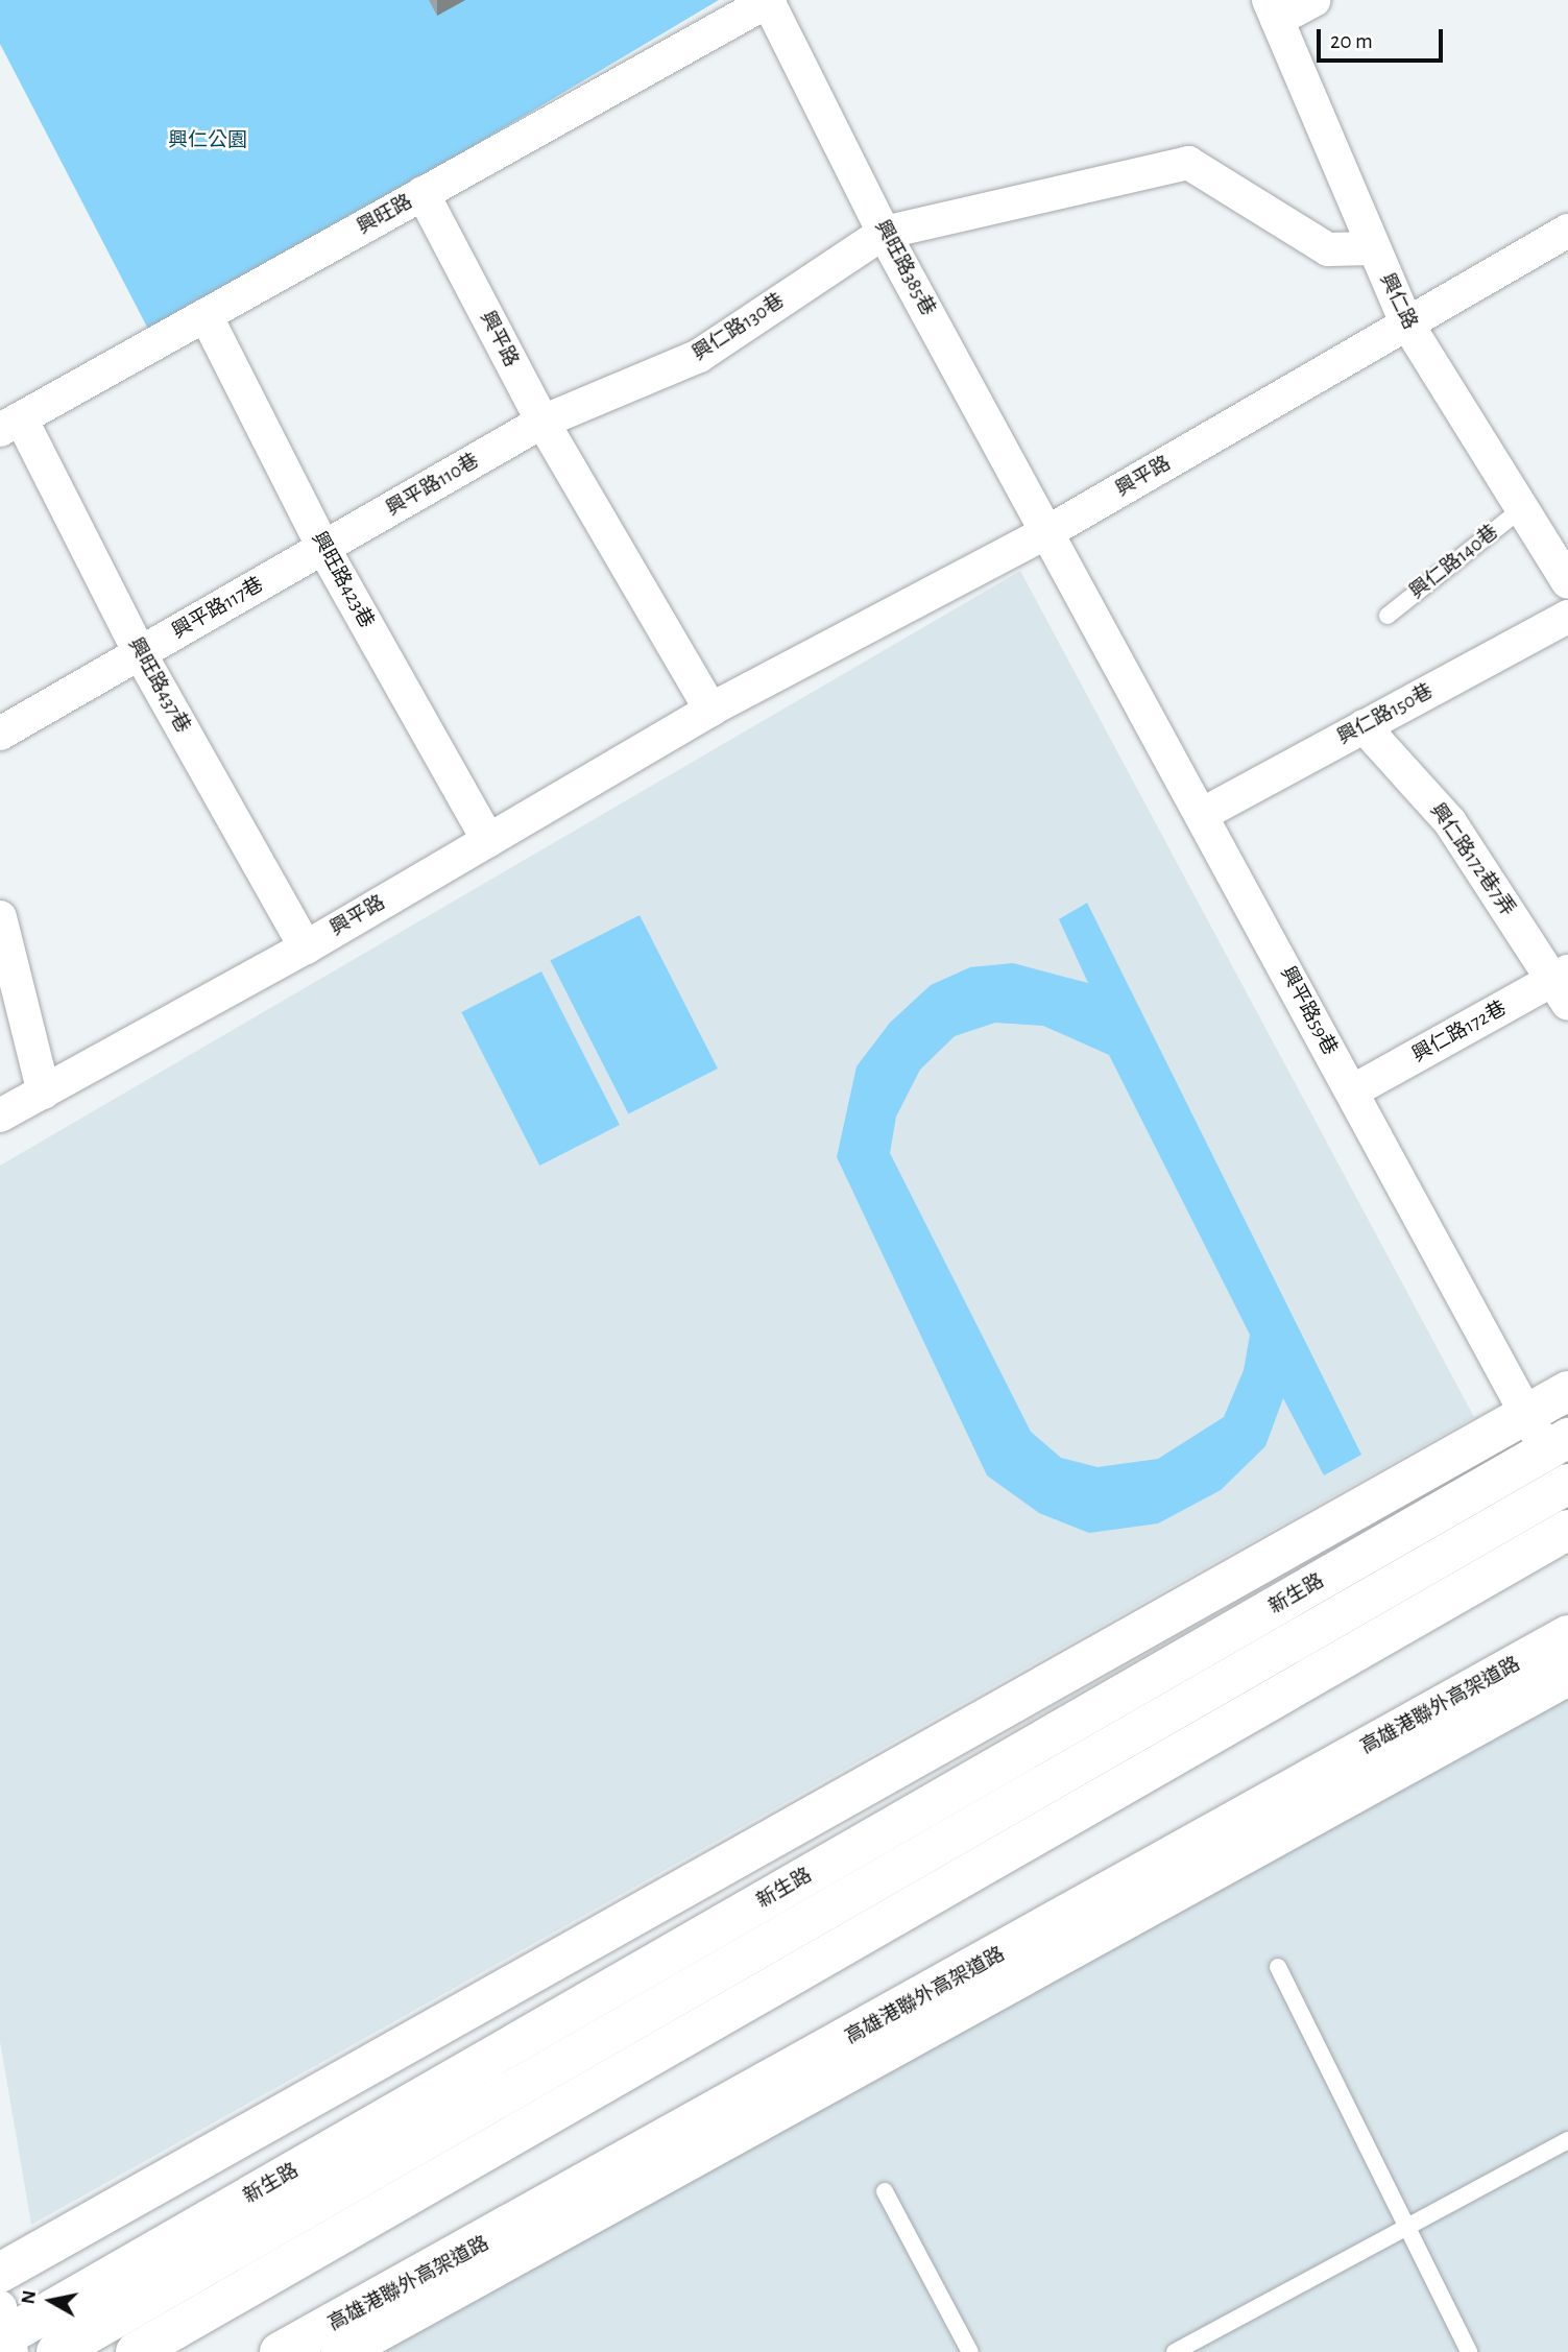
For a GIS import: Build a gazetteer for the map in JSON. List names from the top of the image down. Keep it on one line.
{"streets":{"main road":["新生路","高雄港聯外高架道路"],"street":["興旺路","興旺路385巷","興仁路","興仁路130巷","興平路","興平路110巷","興旺路423巷","興平路117巷","興旺路437巷","興仁路150巷","興仁路172巷7弄","興平路59巷","興仁路172巷"],"lane":["興仁路140巷"]},"crossings":[["興旺路","興旺路385巷"],["興旺路","興平路"],["興旺路","興旺路423巷"],["興旺路","興旺路437巷"],["興旺路385巷","興仁路130巷"],["興旺路385巷","興平路"],["興旺路385巷","興平路59巷"],["興仁路","興平路"],["興仁路","興仁路140巷"],["興仁路130巷","興平路"],["興仁路130巷","興平路110巷"],["興平路","興平路110巷"],["興平路","興旺路423巷"],["興平路","興旺路437巷"],["興平路","興平路59巷"],["興平路110巷","興旺路423巷"],["興平路110巷","興平路117巷"],["興旺路423巷","興平路117巷"],["興平路117巷","興旺路437巷"],["興仁路150巷","興仁路172巷7弄"],["興仁路150巷","興平路59巷"],["興仁路172巷7弄","興仁路172巷"],["興平路59巷","興仁路172巷"],["興平路59巷","新生路"]],"parks":["興仁公園"],"scale_bar":"20 m","north":"left"}
